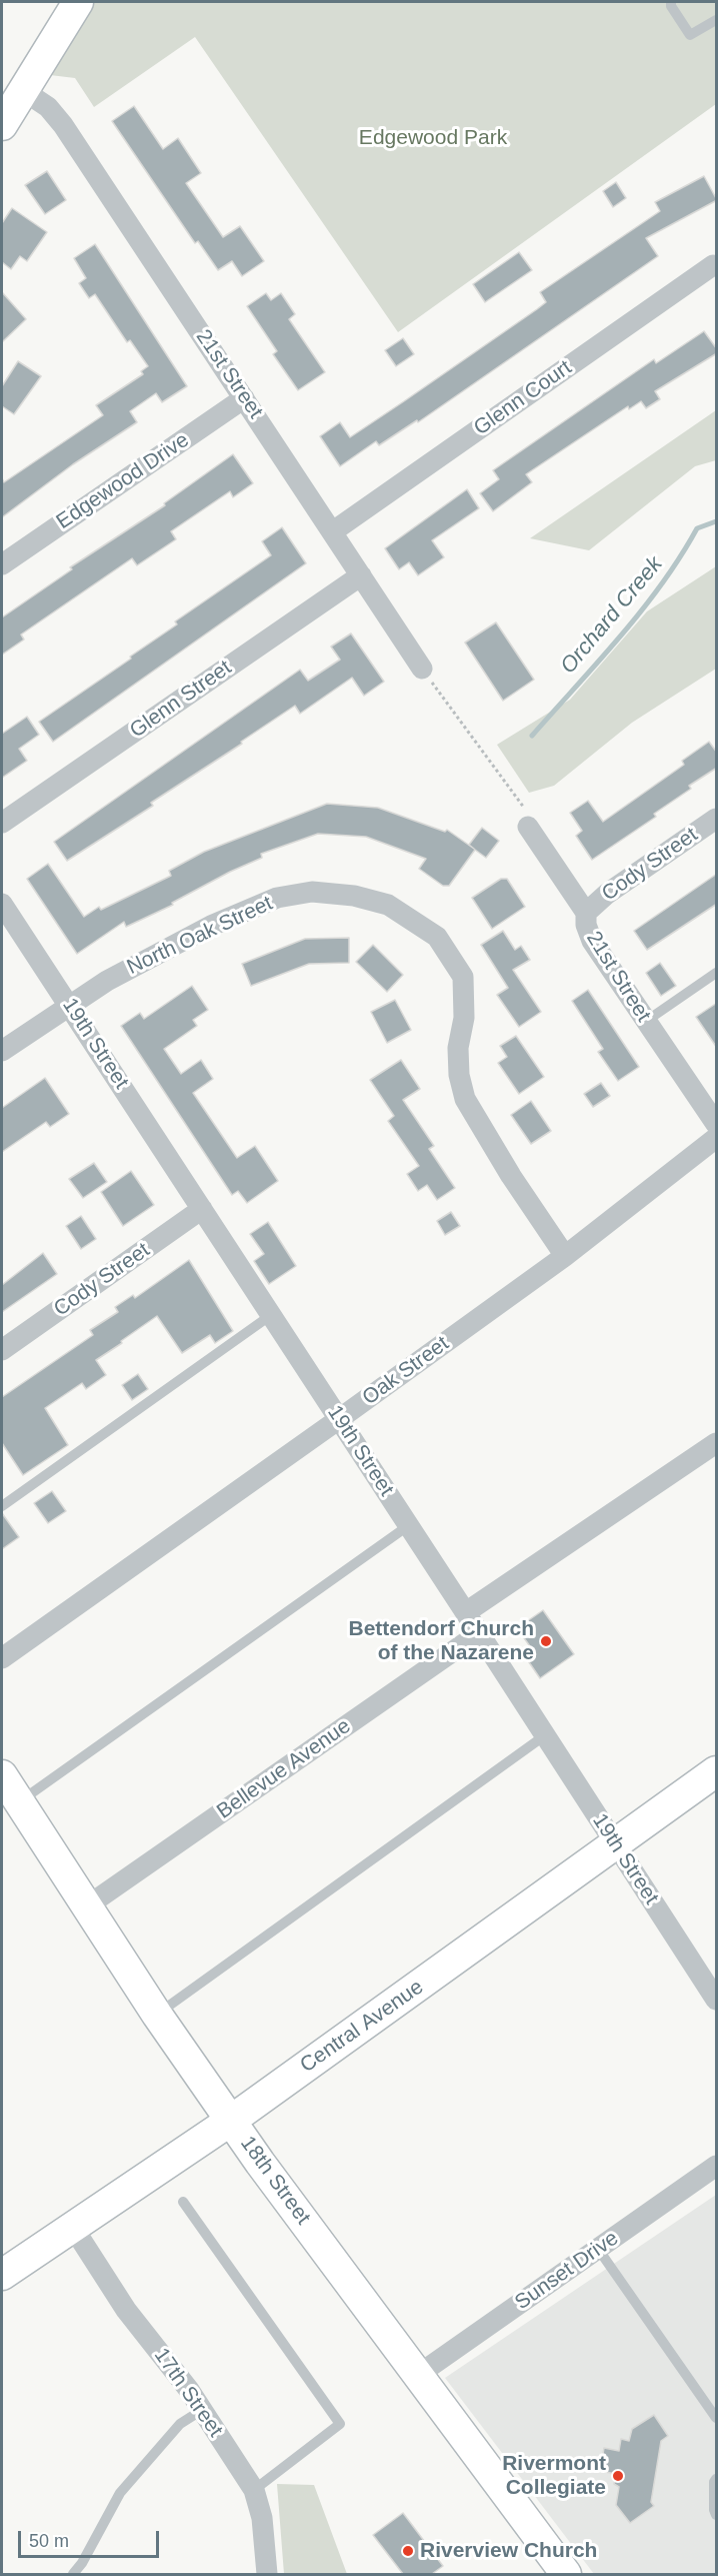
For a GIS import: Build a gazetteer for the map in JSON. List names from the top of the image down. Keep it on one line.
{"streets":{"street":["21st Street","Glenn Court","Edgewood Drive","Glenn Street","Cody Street","North Oak Street","19th Street","Oak Street","Bellevue Avenue","Central Avenue","18th Street","Sunset Drive","17th Street"]},"crossings":[["21st Street","Glenn Court"],["21st Street","Edgewood Drive"],["21st Street","Glenn Street"],["21st Street","Cody Street"],["Cody Street","19th Street"],["North Oak Street","19th Street"],["North Oak Street","Oak Street"],["19th Street","Oak Street"],["19th Street","Bellevue Avenue"],["19th Street","Central Avenue"],["Bellevue Avenue","18th Street"],["Central Avenue","18th Street"],["Central Avenue","17th Street"],["18th Street","Sunset Drive"]],"water":["Orchard Creek"],"parks":["Edgewood Park"],"places":["Bettendorf Church of the Nazarene","Rivermont Collegiate","Riverview Church"],"scale_bar":"50 m"}
